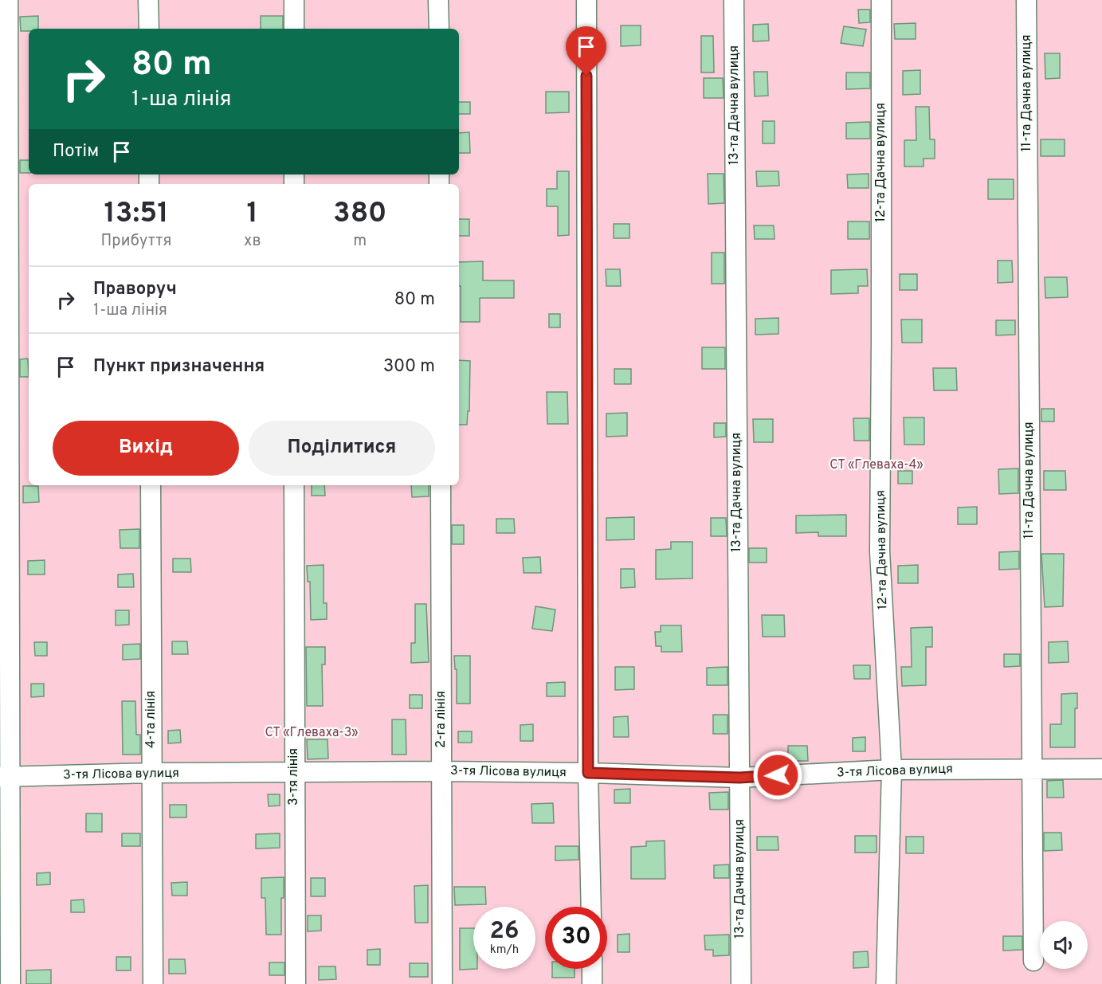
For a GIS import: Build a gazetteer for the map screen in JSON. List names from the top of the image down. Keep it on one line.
{"streets":{"street":["11-та Дачна вулиця","13-та Дачна вулиця","12-та Дачна вулиця","4-та лінія","2-га лінія","3-тя Лісова вулиця","3-тя лінія"]},"crossings":[["11-та Дачна вулиця","3-тя Лісова вулиця"],["13-та Дачна вулиця","3-тя Лісова вулиця"],["12-та Дачна вулиця","3-тя Лісова вулиця"],["4-та лінія","3-тя Лісова вулиця"],["2-га лінія","3-тя Лісова вулиця"],["3-тя Лісова вулиця","3-тя лінія"]],"parks":["СТ «Глеваха-4»","СТ «Глеваха-3»"],"page":{"turn":["80 m","1-ша лінія"],"then":"Потім","eta":["13:51","Прибуття","1","хв","380","m"],"list":[{"name":"Праворуч","note":"1-ша лінія","value":"80 m"},{"name":"Пункт призначення","value":"300 m"}],"buttons":["Вихід","Поділитися"],"speed":"26 km/h","limit":"30"}}
